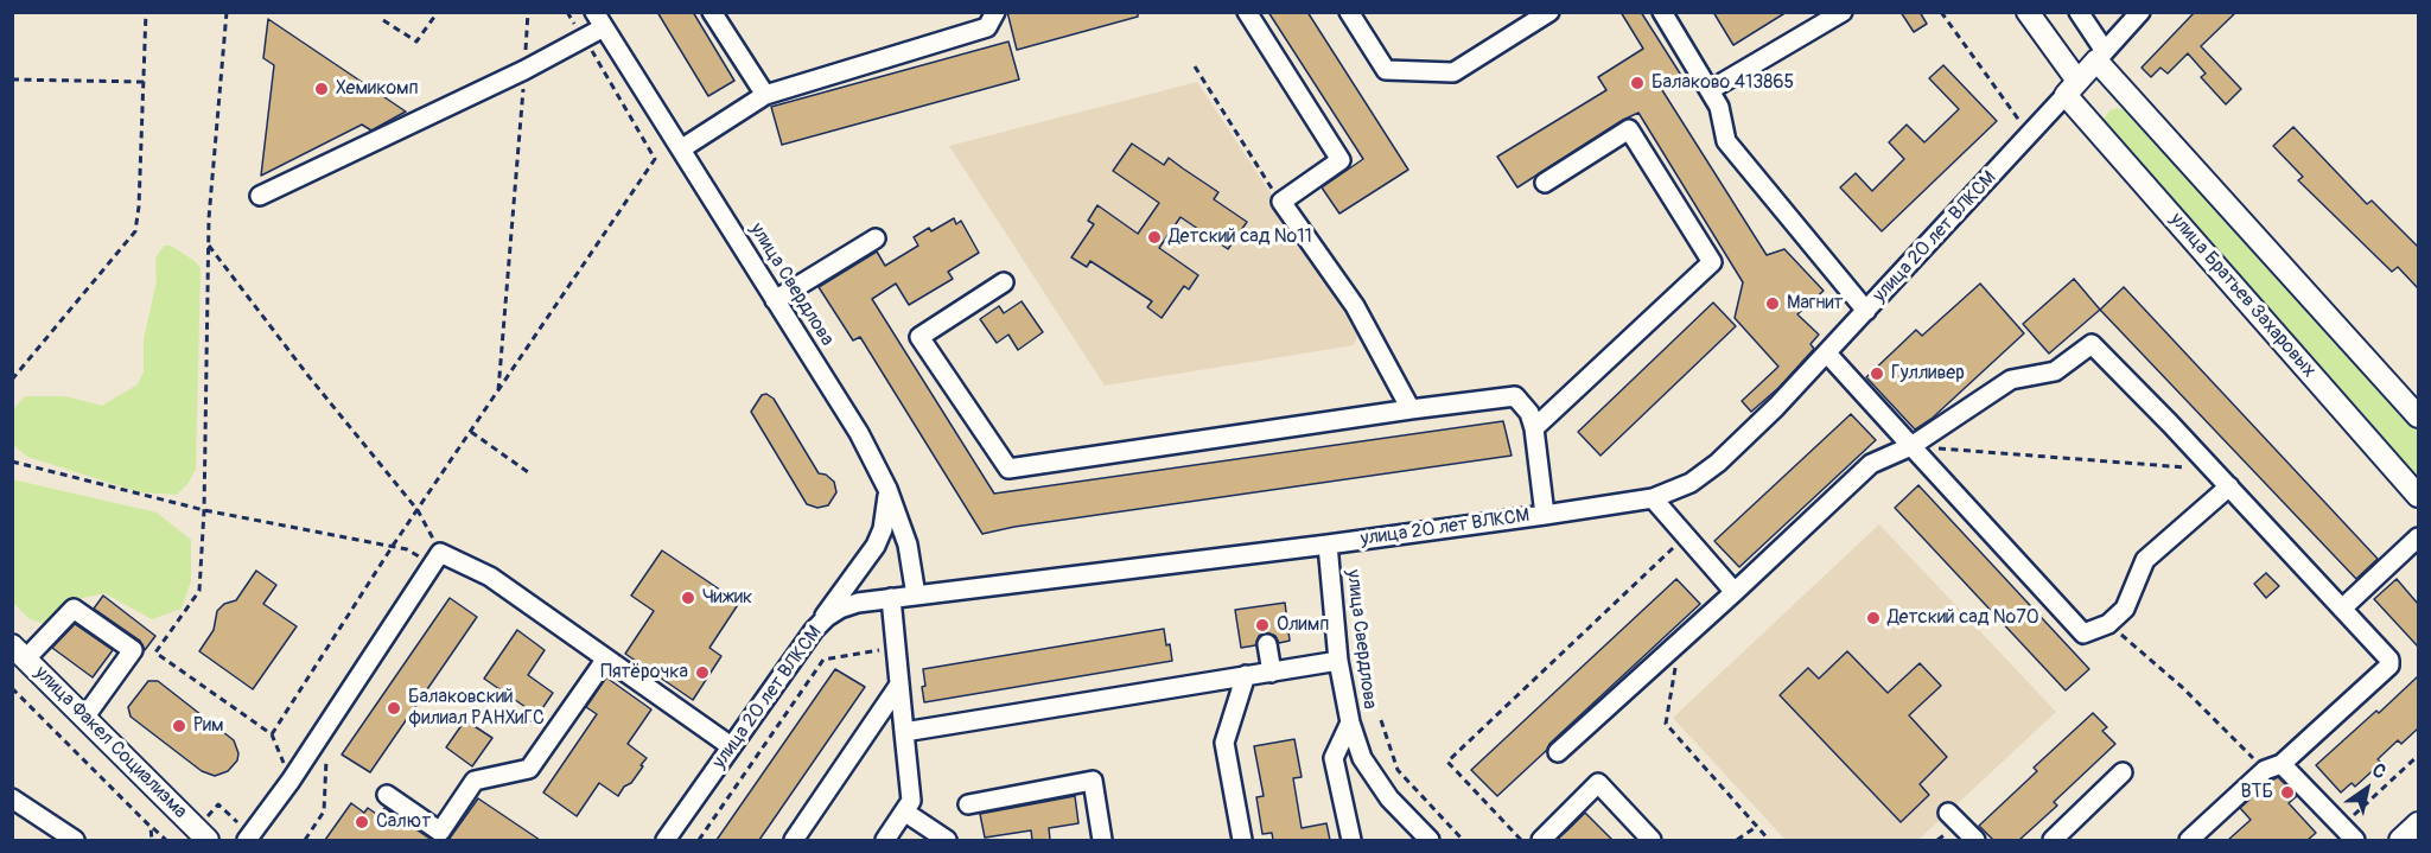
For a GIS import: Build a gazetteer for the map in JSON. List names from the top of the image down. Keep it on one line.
{"streets":{"main road":["улица 20 лет ВЛКСМ","улица Братьев Захаровых","улица Факел Социализма"],"street":["улица Свердлова"]},"crossings":[["улица 20 лет ВЛКСМ","улица Свердлова"],["улица 20 лет ВЛКСМ","улица Братьев Захаровых"]],"places":["Балаково 413865","Хемикомп","Детский сад №11","Магнит","Гулливер","Чижик","Детский сад №70","Олимп","Пятёрочка","Балаковский филиал РАНХиГС","Рим","ВТБ","Салют"],"north":"top right"}
